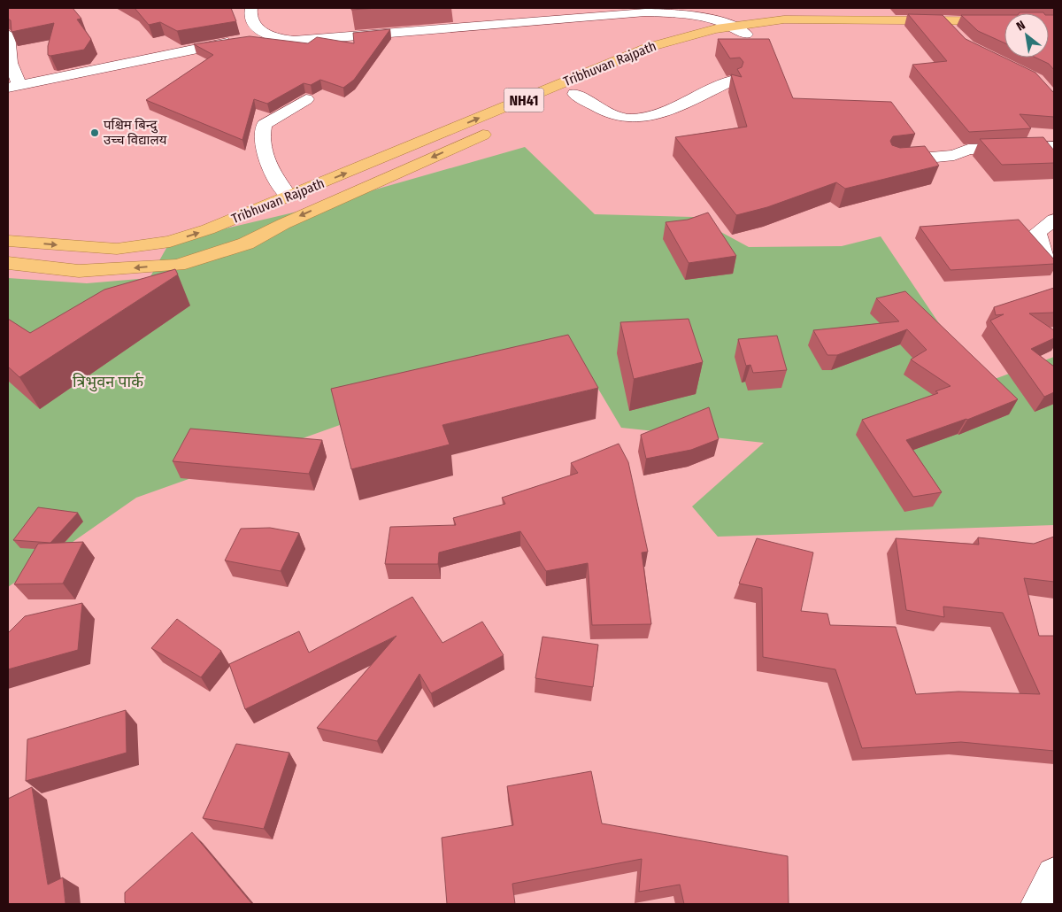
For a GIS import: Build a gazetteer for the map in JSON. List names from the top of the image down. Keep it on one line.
{"streets":{"highway":["Tribhuvan Rajpath","NH41"]},"parks":["त्रिभुवन पार्क"],"places":["पश्चिम बिन्दु उच्च विद्यालय"],"north":"top left"}
